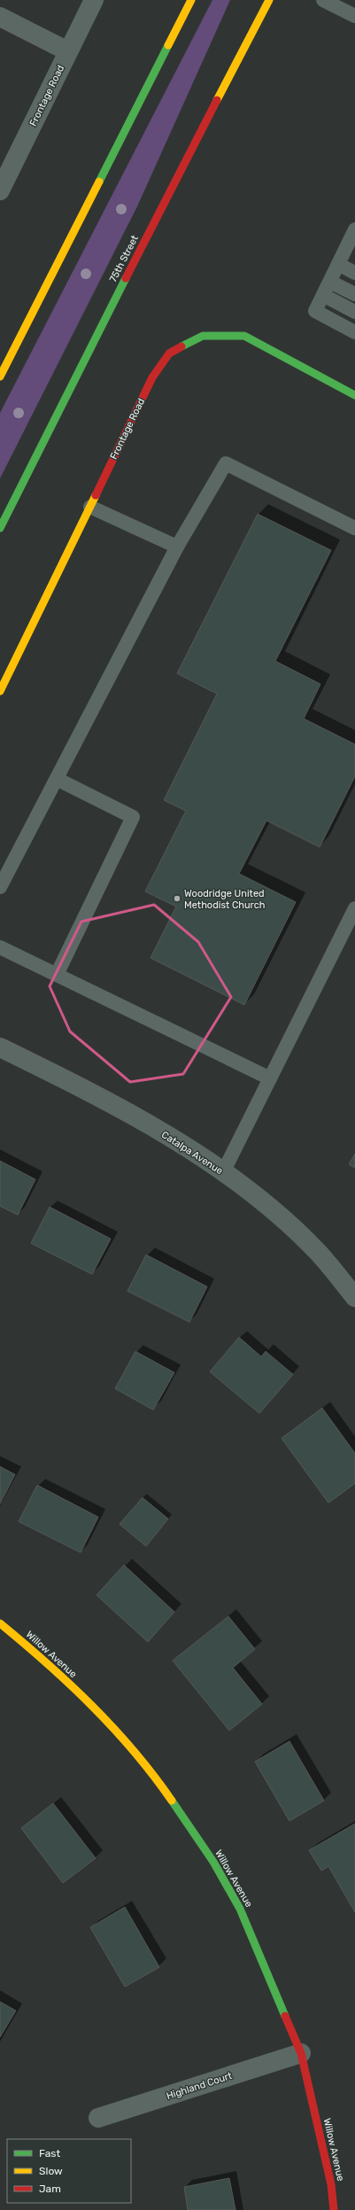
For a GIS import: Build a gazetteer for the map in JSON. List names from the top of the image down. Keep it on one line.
{"streets":{"street":["Frontage Road","75th Street","Catalpa Avenue","Willow Avenue","Highland Court"]},"crossings":[["Willow Avenue","Highland Court"]],"places":["Woodridge United Methodist Church"],"legend":["Fast","Slow","Jam"]}
